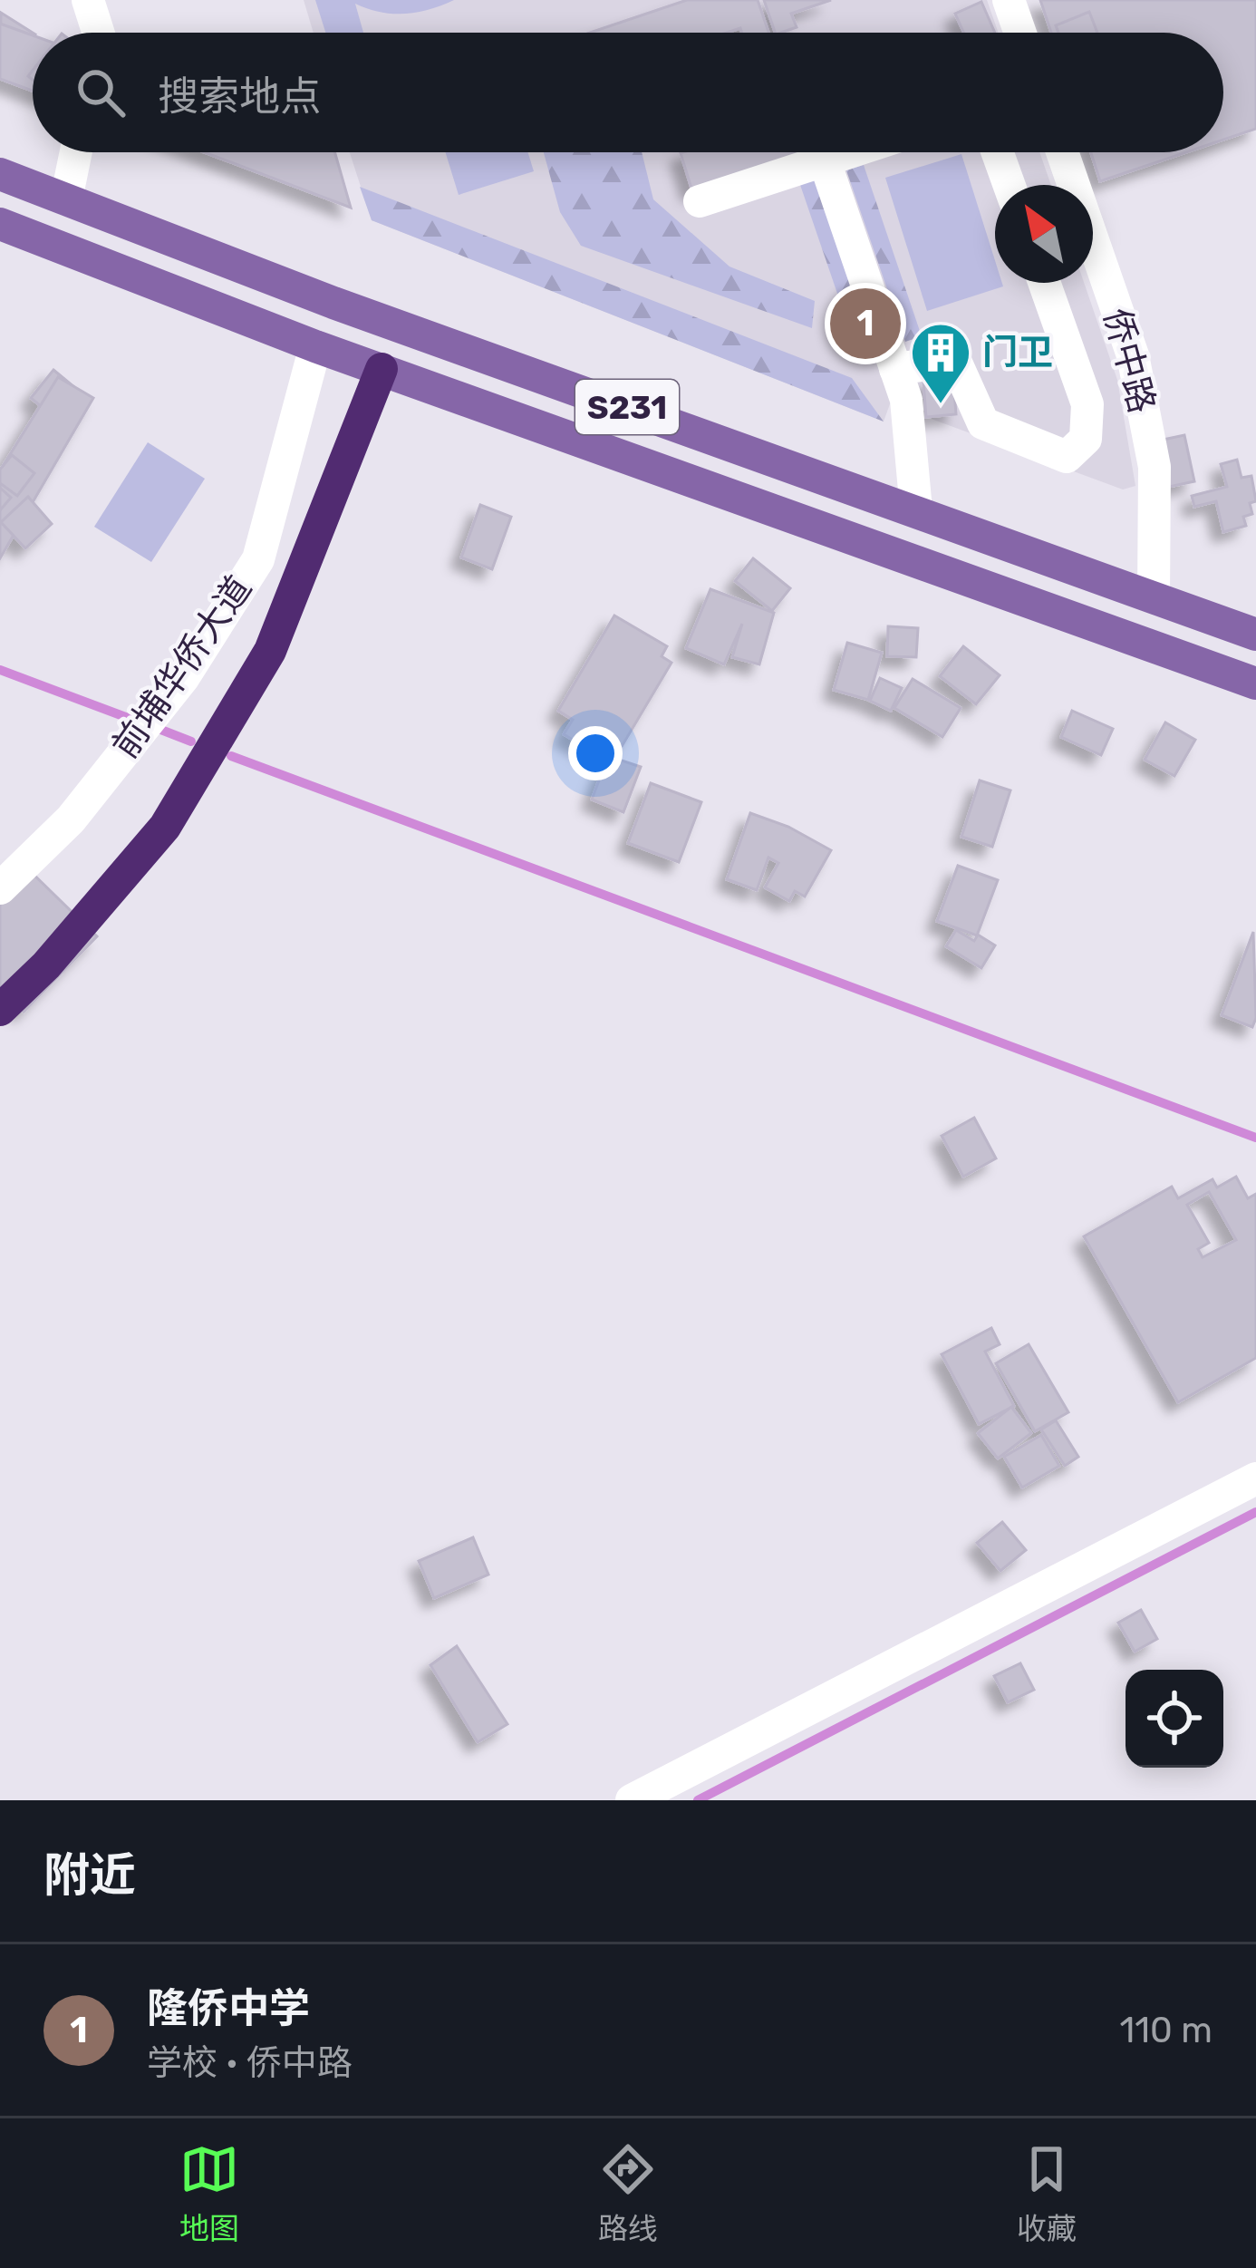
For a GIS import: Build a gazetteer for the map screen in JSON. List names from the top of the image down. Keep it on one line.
{"streets":{"main road":["S231"],"street":["侨中路","前埔华侨大道"]},"crossings":[["侨中路","S231"],["S231","前埔华侨大道"]],"places":{"building":["门卫"]},"north":"top left","page":{"search":"搜索地点","pins":"1","heading":"附近","list":[{"mark":"1","name":"隆侨中学","note":"学校 · 侨中路","value":"110 m"}],"nav":["地图","路线","收藏"]}}
